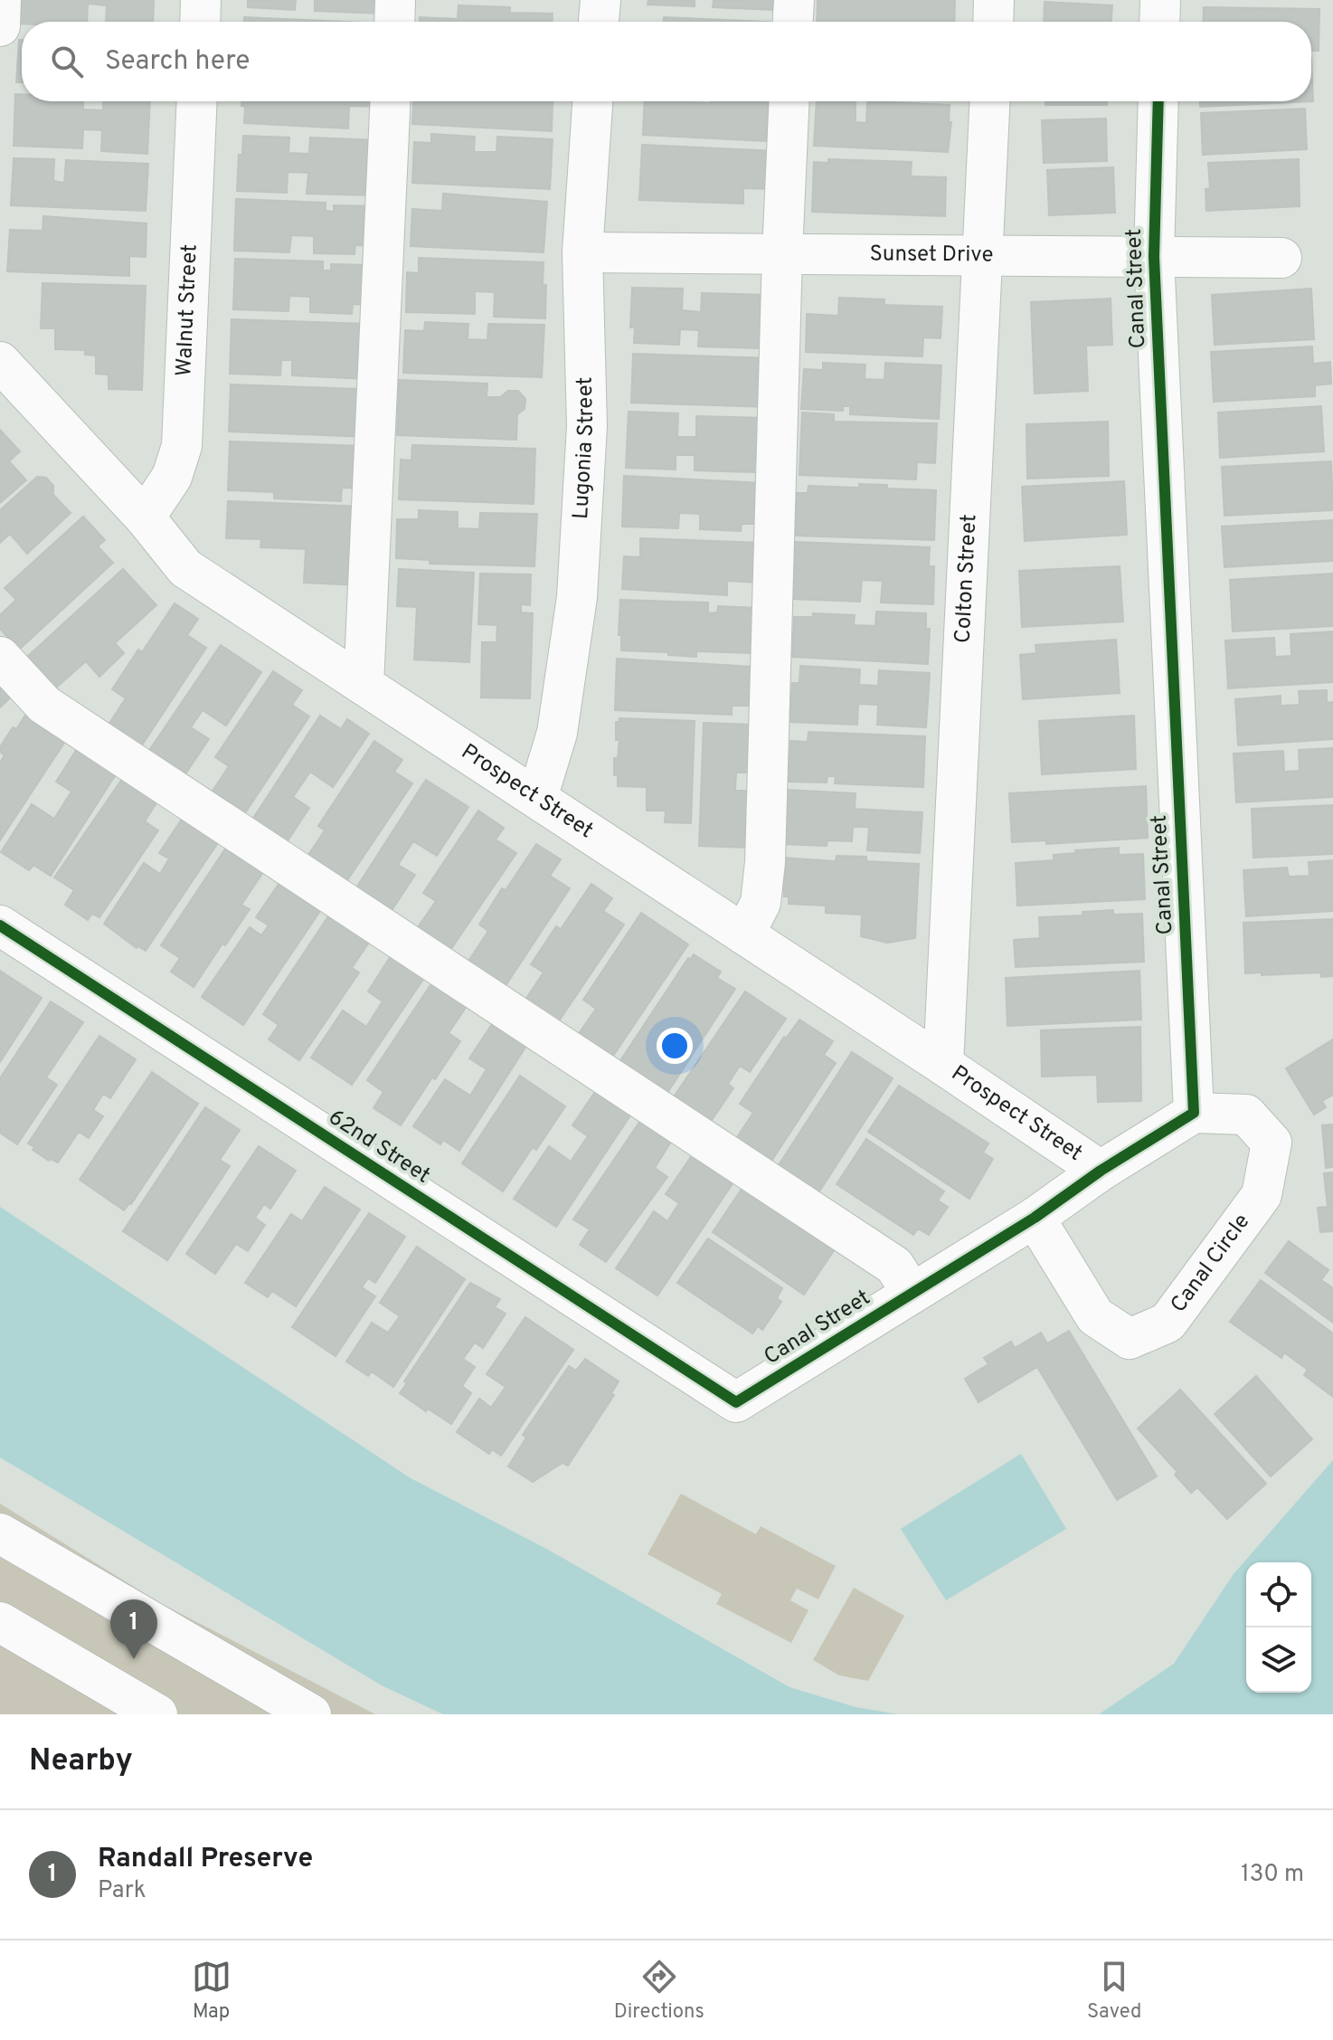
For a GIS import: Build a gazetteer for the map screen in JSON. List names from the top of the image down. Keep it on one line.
{"streets":{"street":["Sunset Drive","Canal Street","Walnut Street","Lugonia Street","Colton Street","Prospect Street","62nd Street","Canal Circle"]},"crossings":[["Sunset Drive","Canal Street"],["Sunset Drive","Lugonia Street"],["Sunset Drive","Colton Street"],["Canal Street","Prospect Street"],["Canal Street","62nd Street"],["Canal Street","Canal Circle"],["Walnut Street","Prospect Street"],["Lugonia Street","Prospect Street"],["Colton Street","Prospect Street"]],"page":{"search":"Search here","pins":"1","heading":"Nearby","list":[{"mark":"1","name":"Randall Preserve","note":"Park","value":"130 m"}],"nav":["Map","Directions","Saved"]}}
